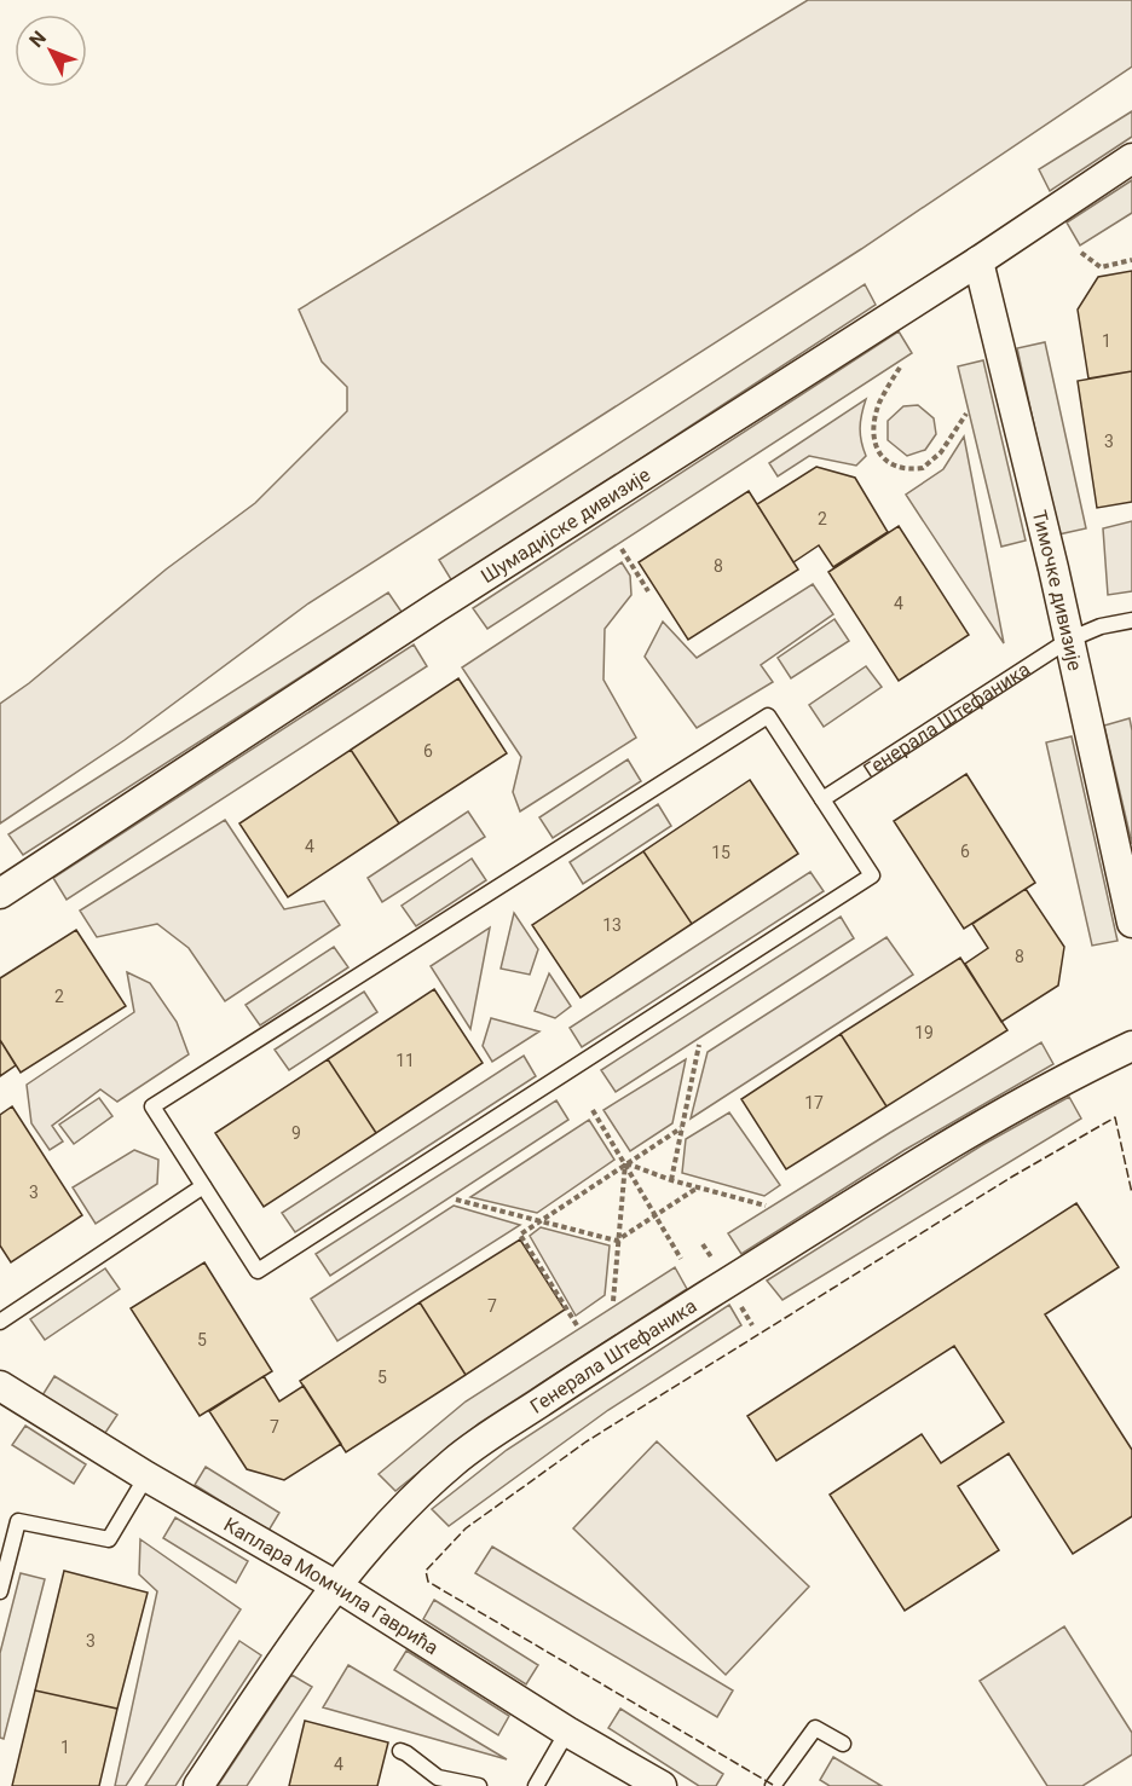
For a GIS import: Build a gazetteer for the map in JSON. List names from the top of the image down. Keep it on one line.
{"streets":{"street":["Шумадијске дивизије","Тимочке дивизије","Генерала Штефаника","Каплара Момчила Гаврића"]},"crossings":[["Шумадијске дивизије","Тимочке дивизије"],["Тимочке дивизије","Генерала Штефаника"],["Генерала Штефаника","Каплара Момчила Гаврића"]],"house_numbers":["1","3","2","8","4","6","4","6","15","13","8","2","19","11","17","9","3","7","5","5","7","3","1","4"],"north":"top left"}
